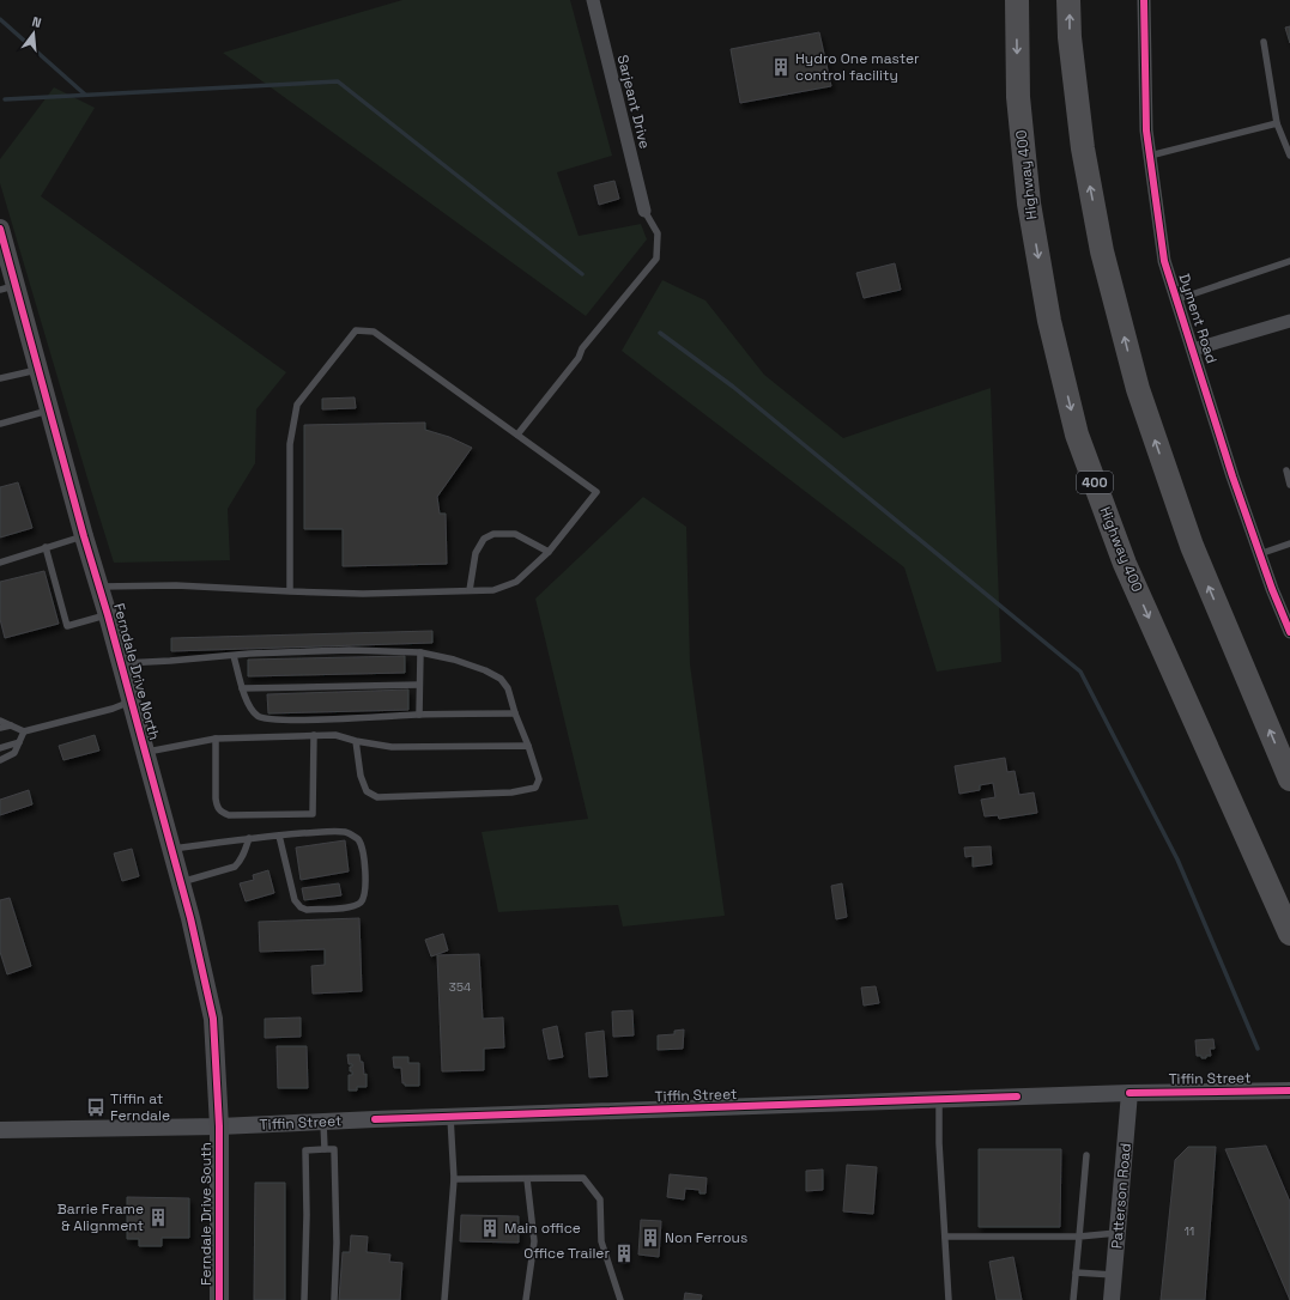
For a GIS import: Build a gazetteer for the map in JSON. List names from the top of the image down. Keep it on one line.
{"streets":{"highway":["Highway 400","400"],"main road":["Ferndale Drive North","Ferndale Drive South"],"street":["Sarjeant Drive","Dyment Road","Tiffin Street","Patterson Road"]},"crossings":[["Ferndale Drive North","Tiffin Street"],["Ferndale Drive North","Ferndale Drive South"],["Tiffin Street","Patterson Road"],["Tiffin Street","Ferndale Drive South"]],"places":{"building":["Hydro One master control facility","Barrie Frame & Alignment","Main office","Non Ferrous","Office Trailer"],"bus stop":["Tiffin at Ferndale"]},"house_numbers":["354","11"],"north":"top"}
